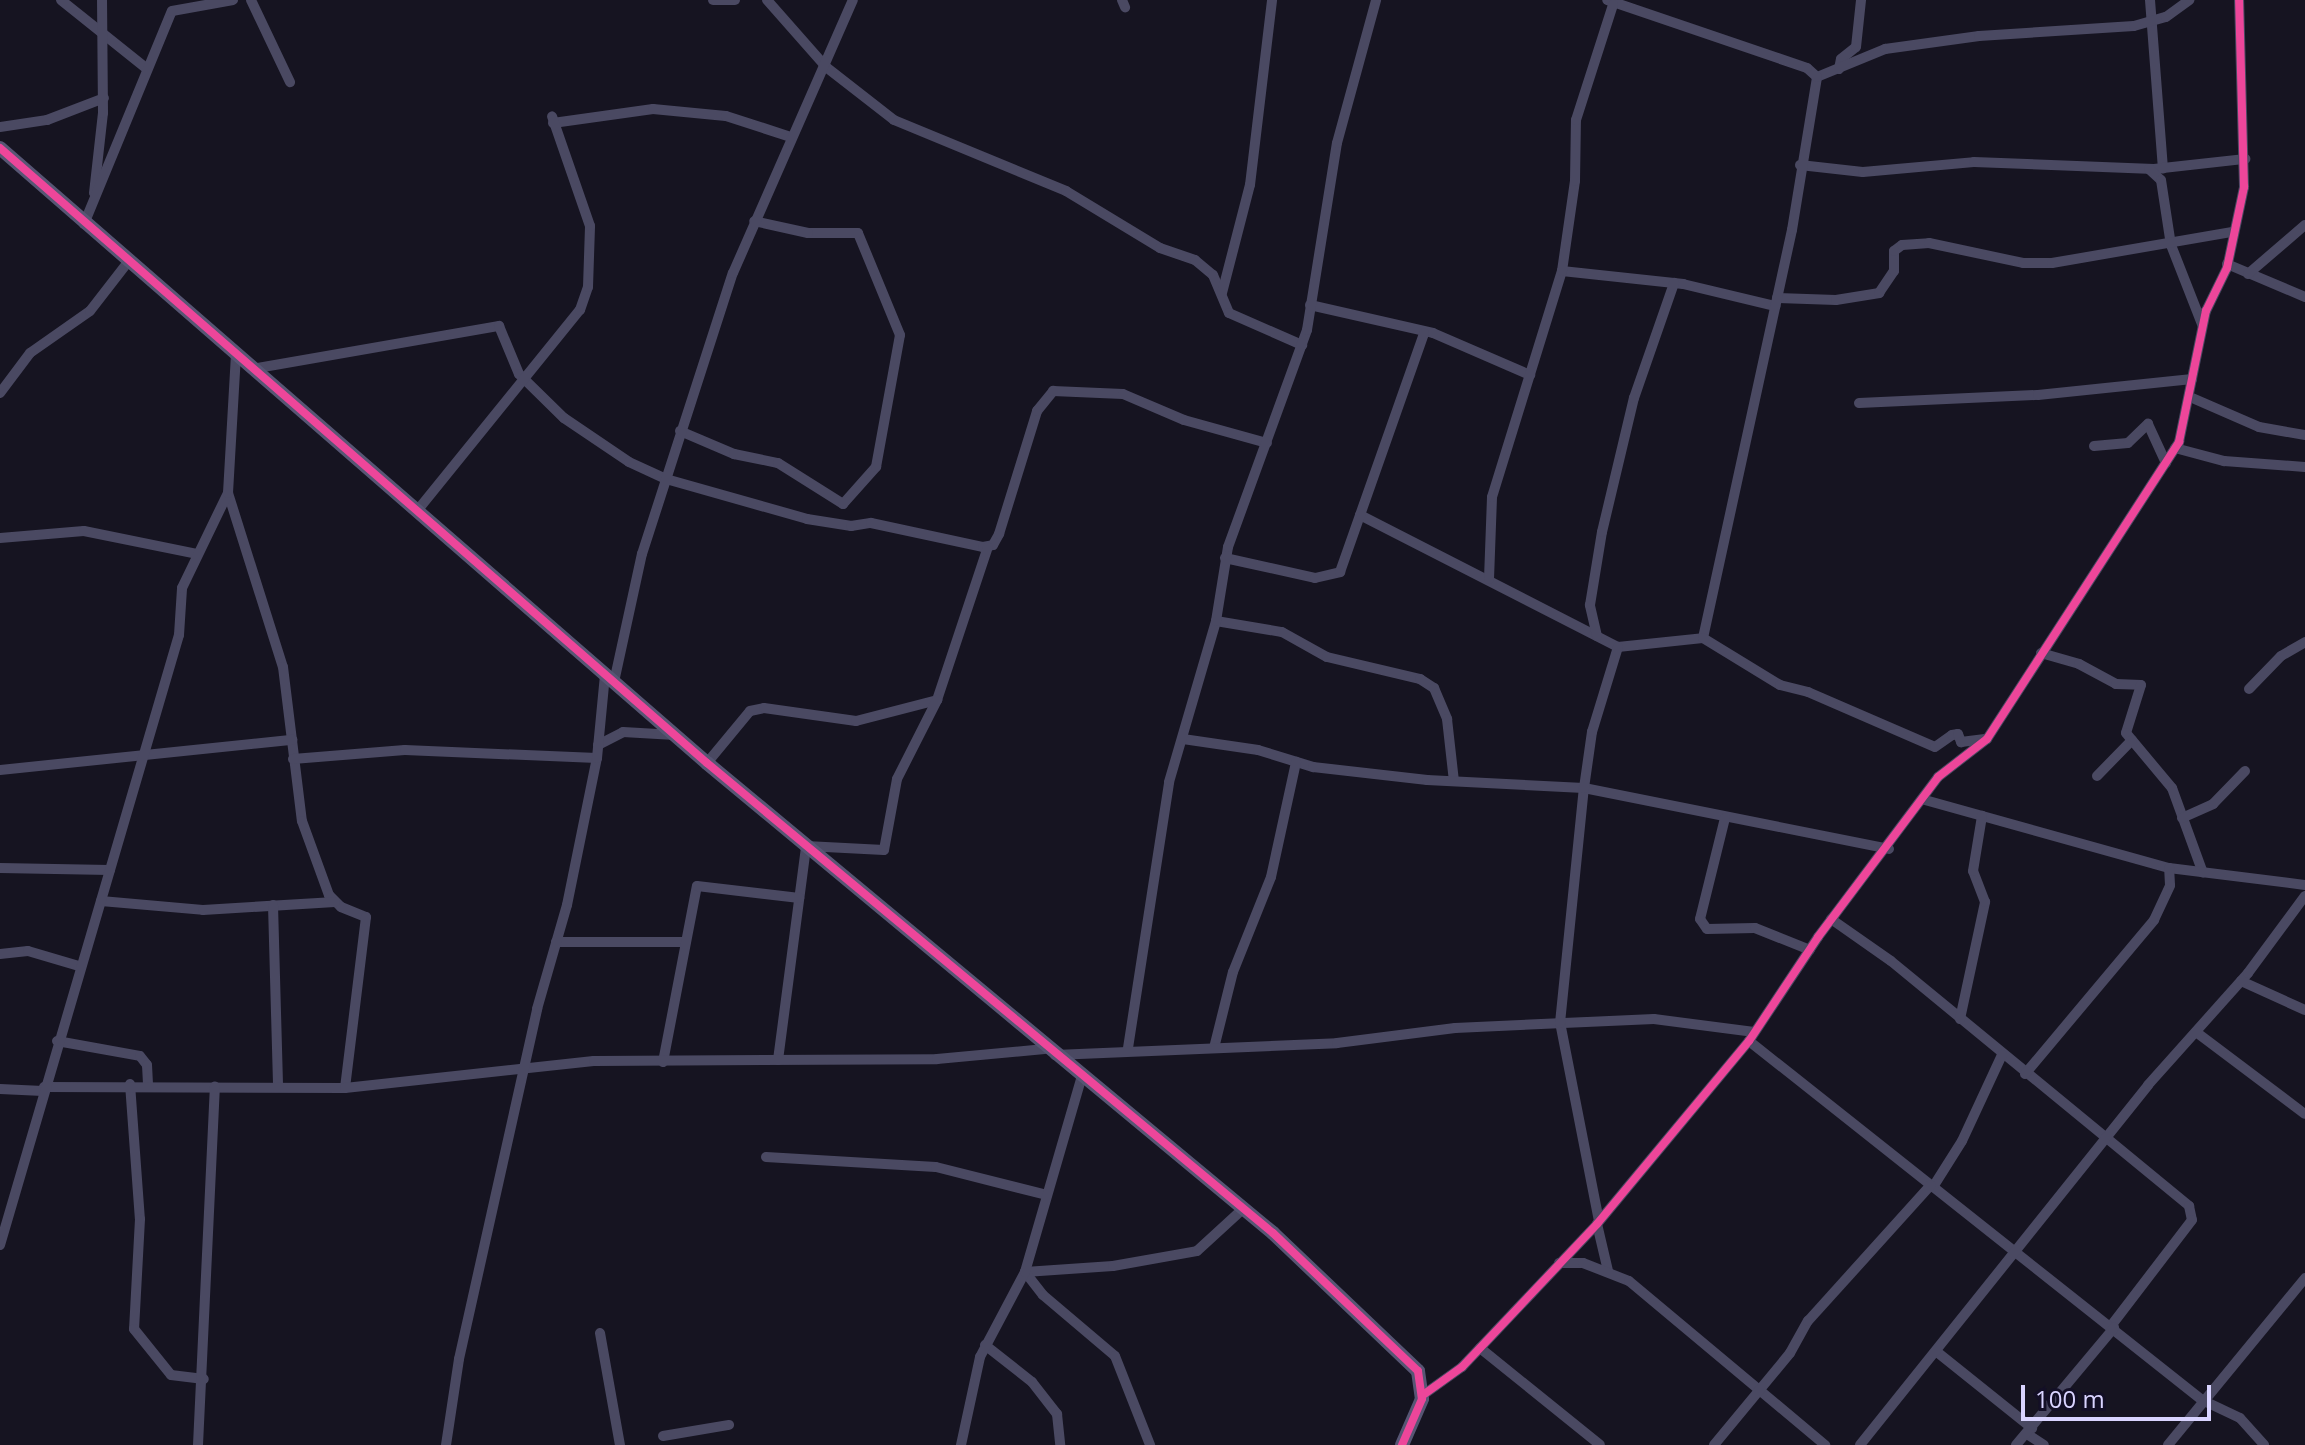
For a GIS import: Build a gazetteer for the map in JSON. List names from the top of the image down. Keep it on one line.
{"scale_bar":"100 m"}
